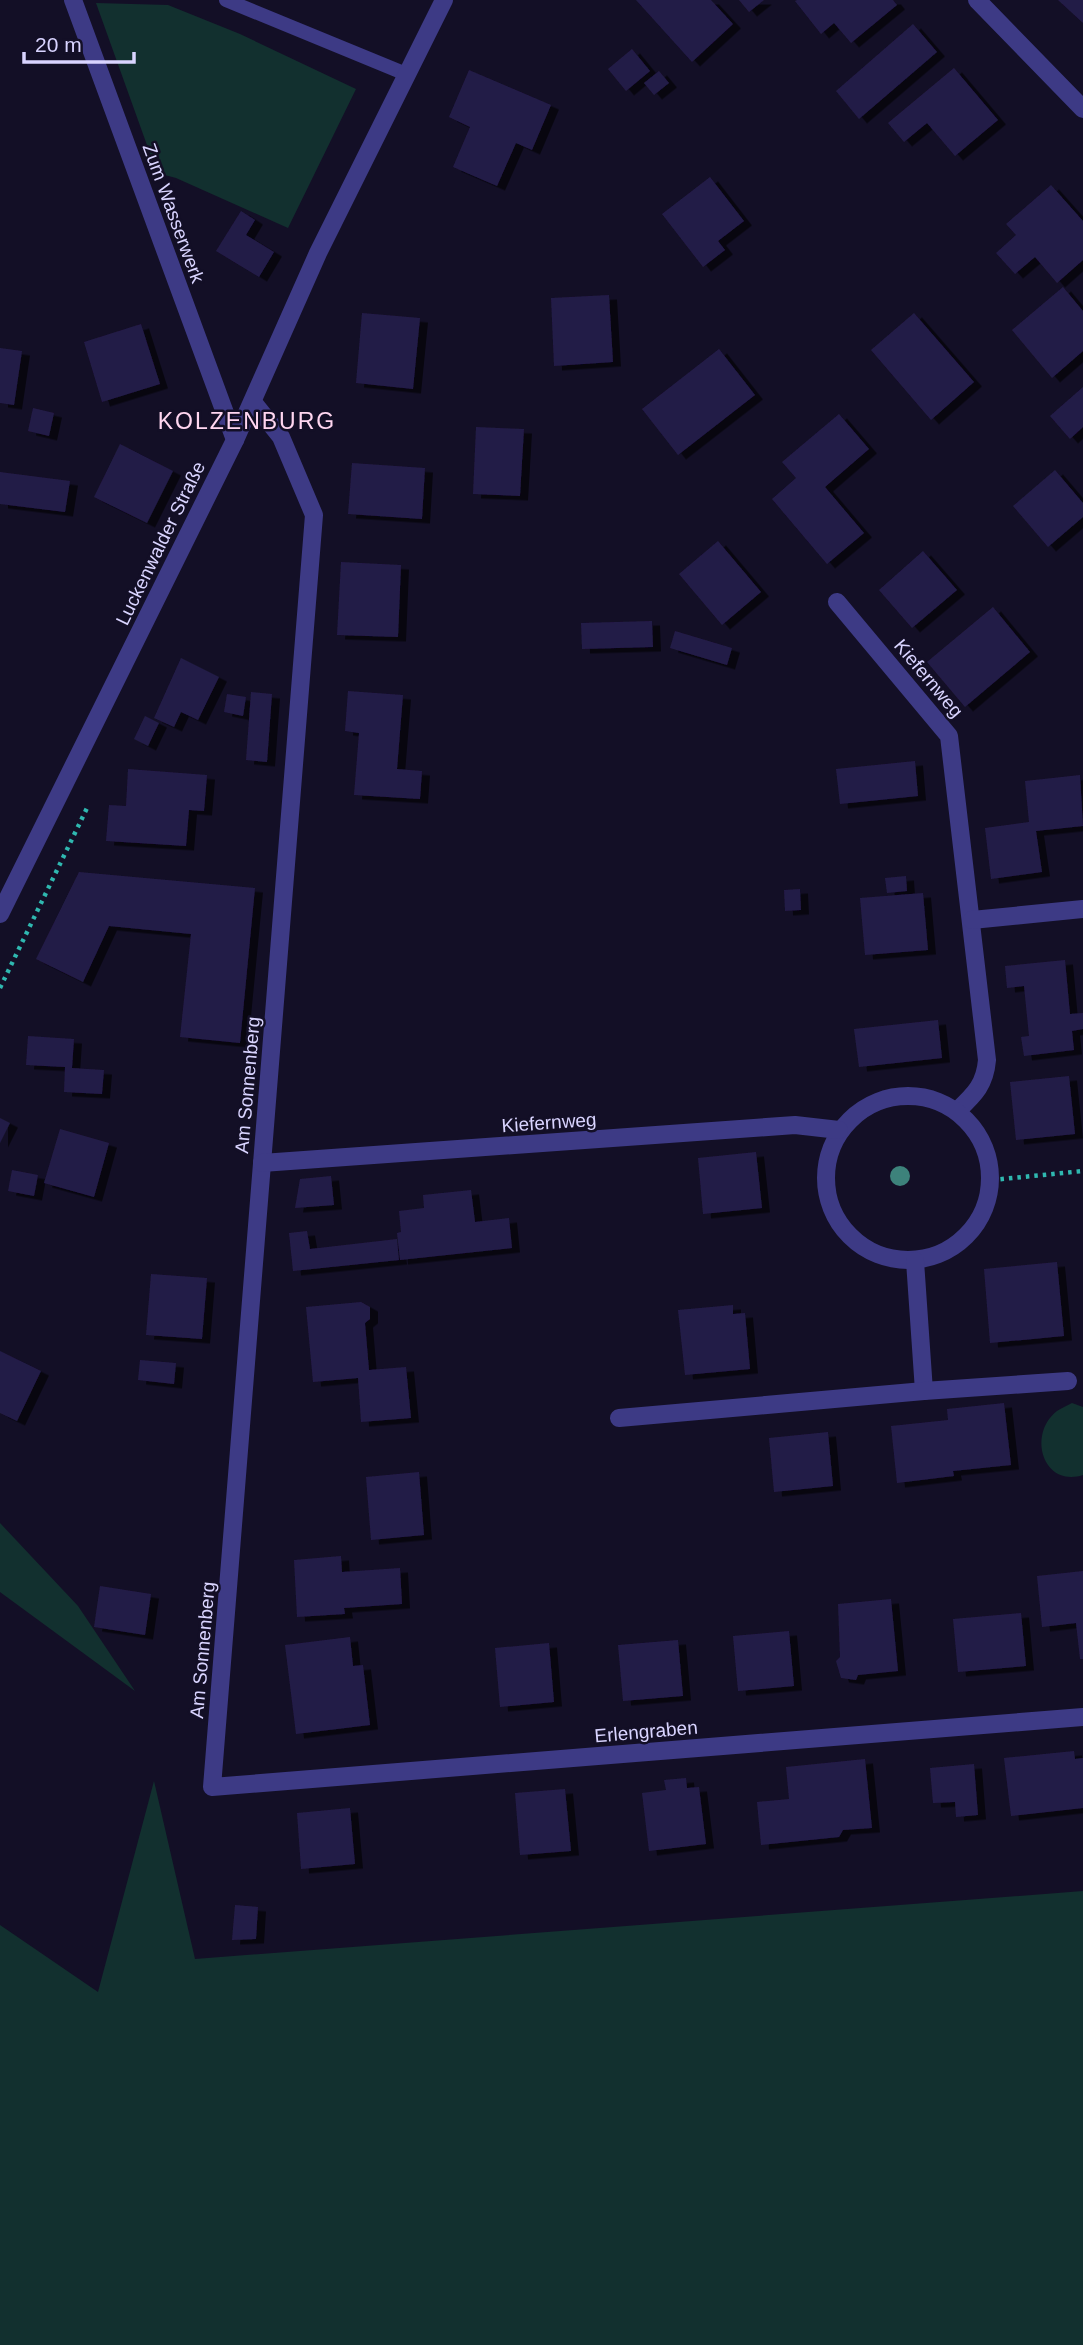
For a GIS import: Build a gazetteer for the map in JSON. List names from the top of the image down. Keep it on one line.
{"streets":{"street":["Zum Wasserwerk","Luckenwalder Straße","Kiefernweg","Am Sonnenberg","Erlengraben"]},"crossings":[["Zum Wasserwerk","Luckenwalder Straße"],["Luckenwalder Straße","Am Sonnenberg"],["Kiefernweg","Am Sonnenberg"],["Am Sonnenberg","Erlengraben"]],"districts":["KOLZENBURG"],"scale_bar":"20 m"}
